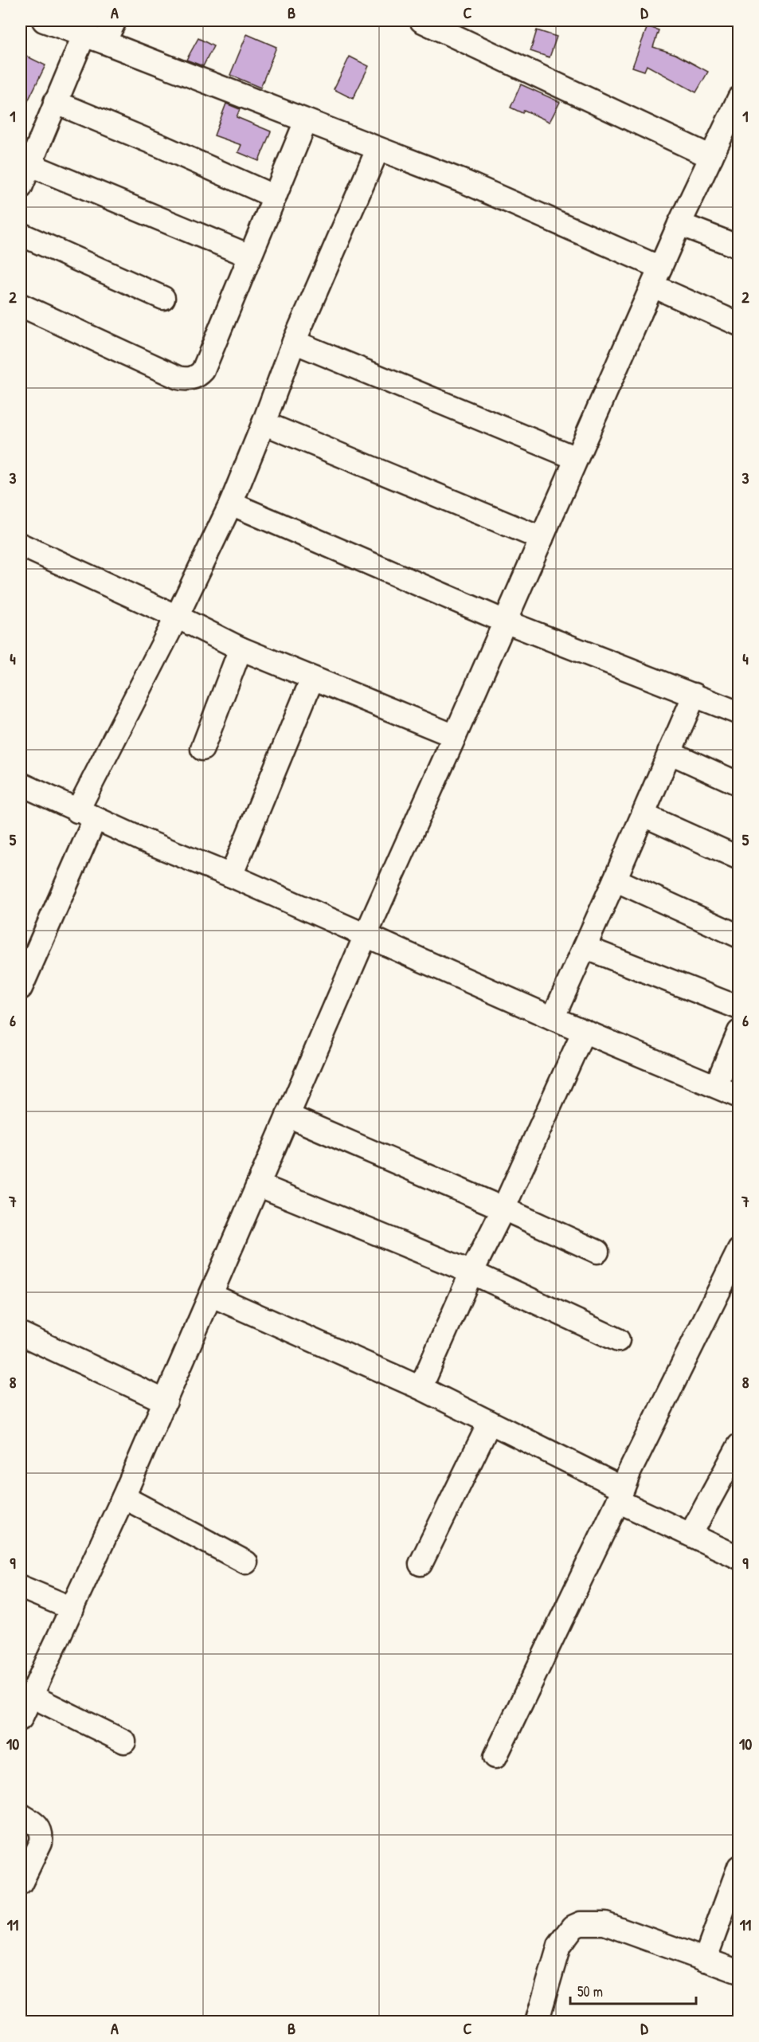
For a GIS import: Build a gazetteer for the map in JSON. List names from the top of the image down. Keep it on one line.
{"scale_bar":"50 m","grid":{"columns":["A","B","C","D"],"rows":["1","2","3","4","5","6","7","8","9","10","11"]}}
